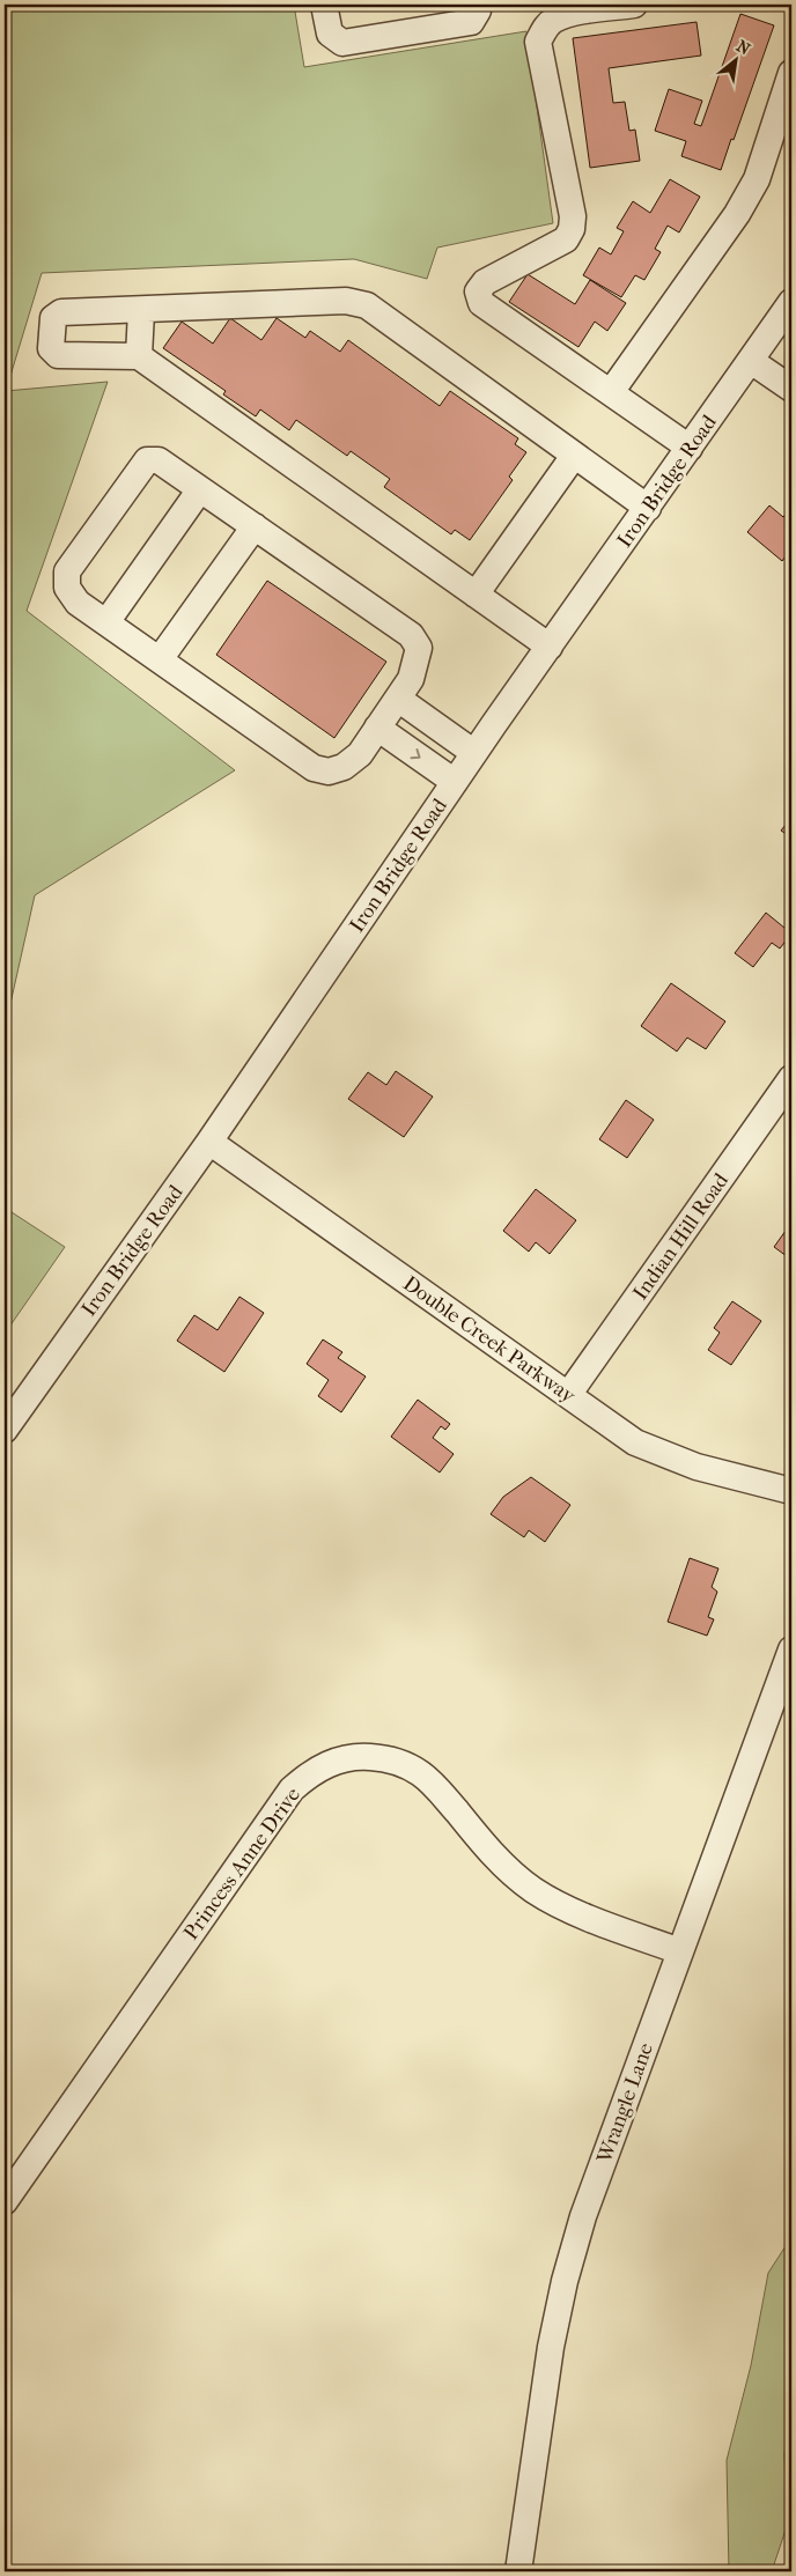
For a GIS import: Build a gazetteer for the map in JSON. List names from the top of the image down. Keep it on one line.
{"streets":{"street":["Iron Bridge Road","Indian Hill Road","Double Creek Parkway","Princess Anne Drive","Wrangle Lane"]},"crossings":[["Iron Bridge Road","Double Creek Parkway"],["Indian Hill Road","Double Creek Parkway"],["Princess Anne Drive","Wrangle Lane"]],"north":"top right"}
